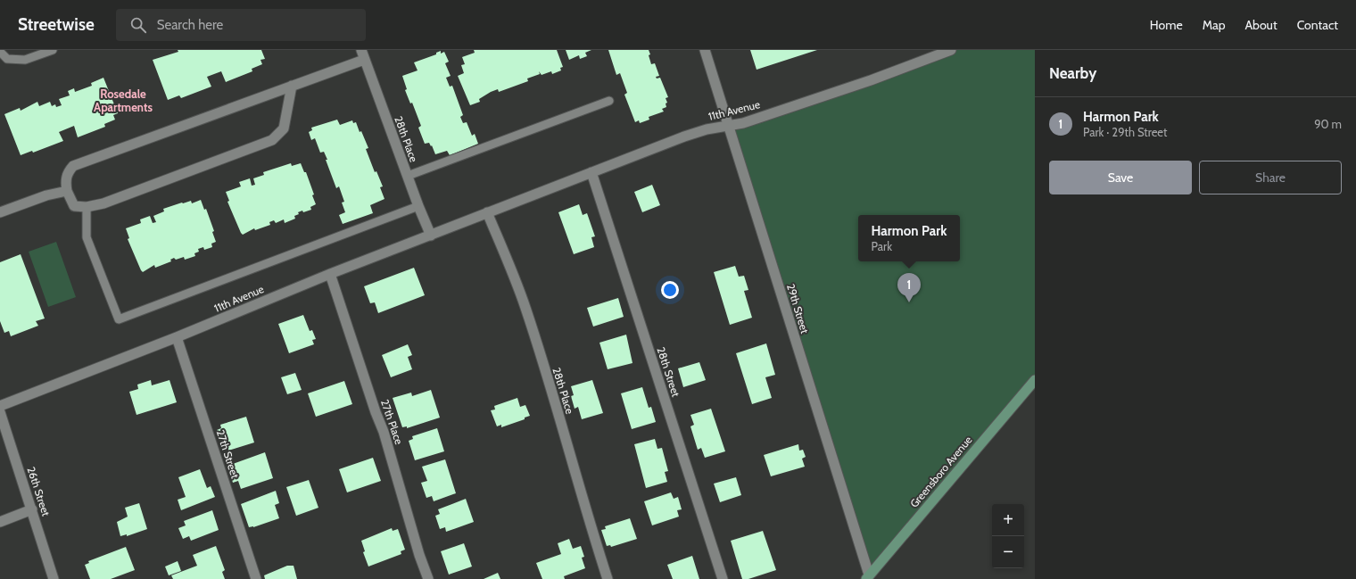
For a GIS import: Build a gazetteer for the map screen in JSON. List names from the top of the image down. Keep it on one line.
{"streets":{"main road":["Greensboro Avenue"],"street":["11th Avenue","28th Place","29th Street","28th Street","27th Place","27th Street","26th Street"]},"crossings":[["11th Avenue","28th Place"],["11th Avenue","29th Street"],["11th Avenue","28th Street"],["11th Avenue","27th Place"],["11th Avenue","27th Street"],["29th Street","Greensboro Avenue"]],"districts":["Rosedale Apartments"],"page":{"header":"Streetwise","search":"Search here","nav":["Home","Map","About","Contact"],"heading":"Nearby","list":[{"mark":"1","name":"Harmon Park","note":"Park · 29th Street","value":"90 m"}],"buttons":["Save","Share"],"popup":["Harmon Park","Park"],"pins":"1","map_buttons":["+","−"]}}
